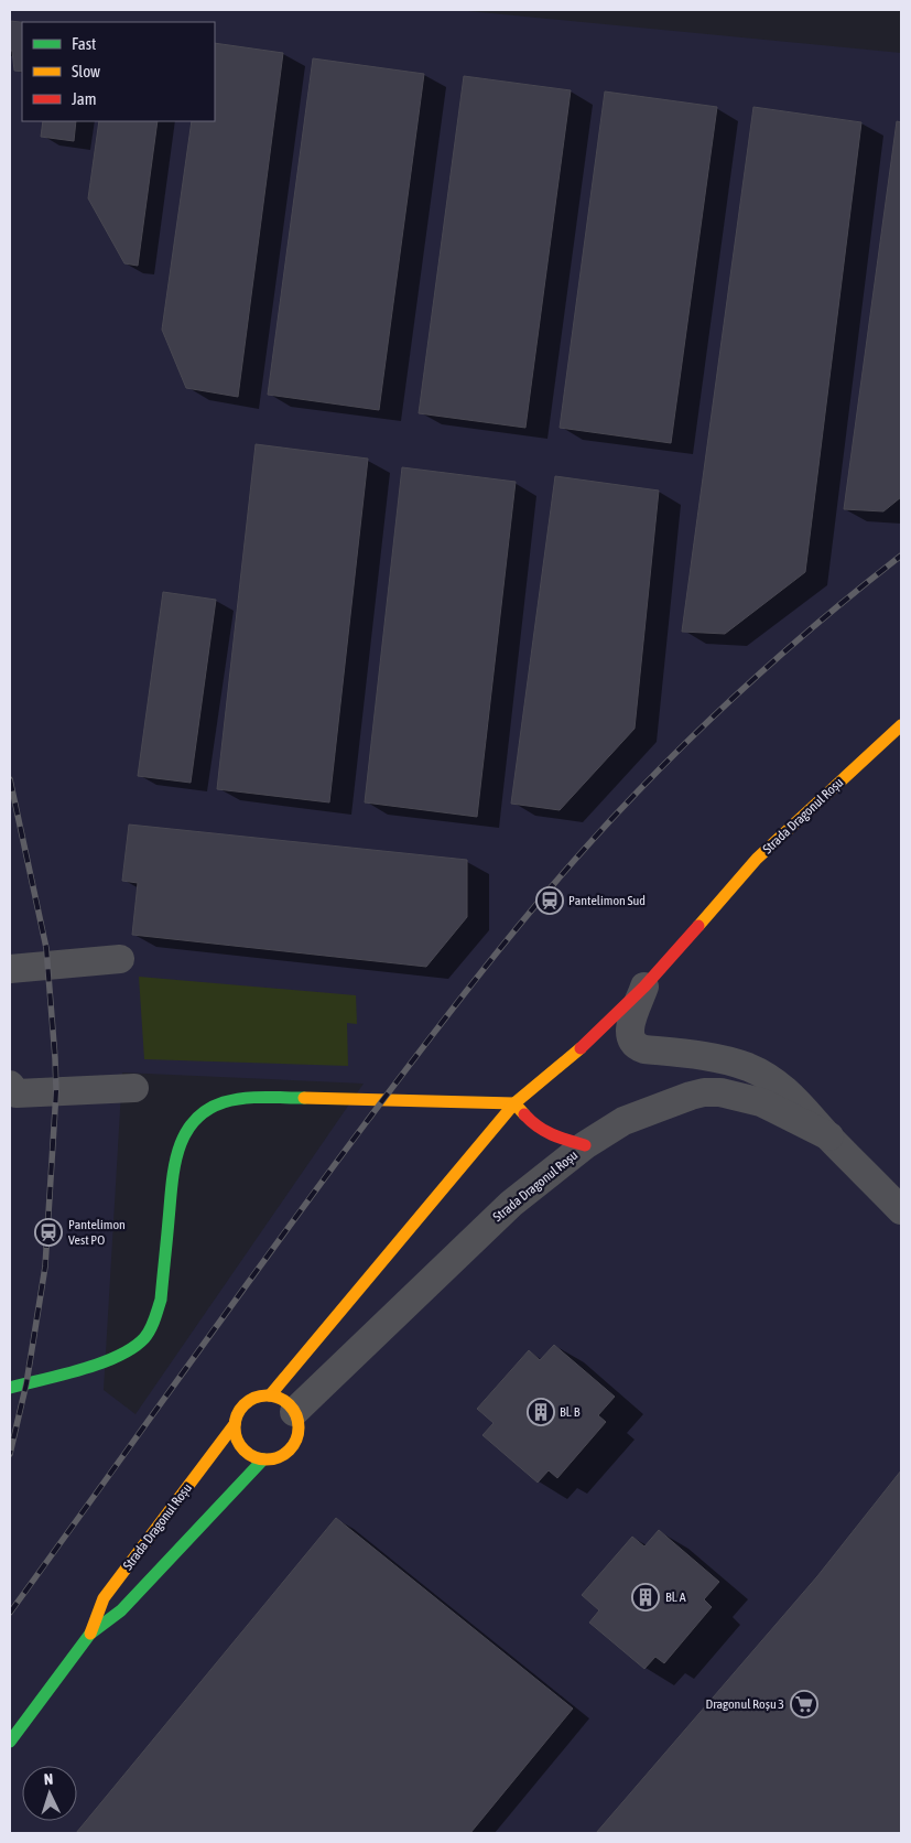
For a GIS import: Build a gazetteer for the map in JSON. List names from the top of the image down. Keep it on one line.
{"streets":{"street":["Strada Dragonul Roșu"]},"places":{"station":["Pantelimon Sud","Pantelimon Vest PO"],"building":["Bl. B","Bl. A"],"supermarket":["Dragonul Roșu 3"]},"legend":["Fast","Slow","Jam"],"north":"top"}
